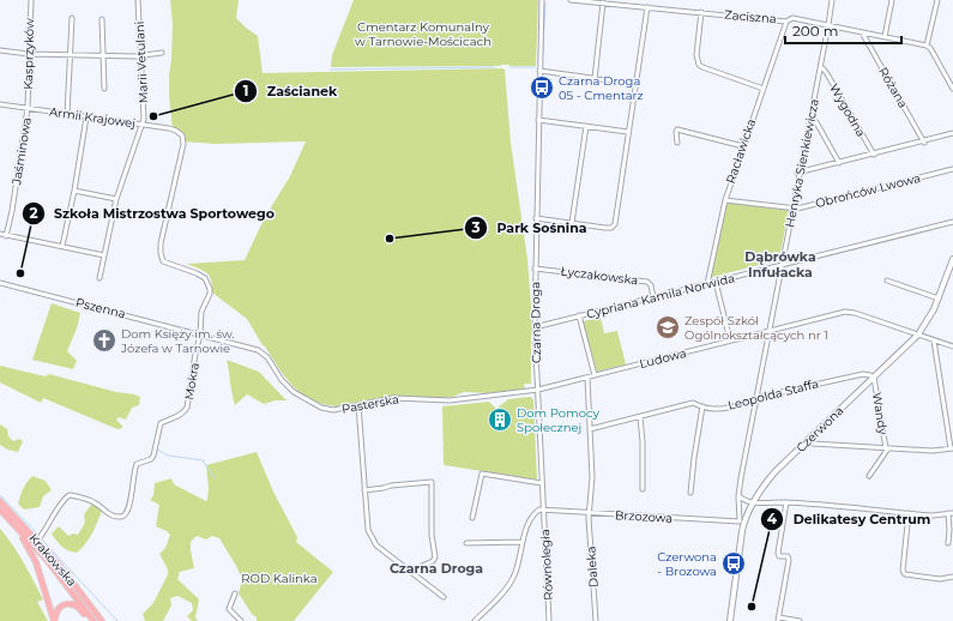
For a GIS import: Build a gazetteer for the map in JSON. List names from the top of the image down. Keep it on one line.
{"streets":{"main road":["Czerwona","Krakowska"],"street":["Zaciszna","Kasprzyków","Marii Vetulani","Różana","Wygodna","Armii Krajowej","Jaśminowa","Racławicka","Henryka Sienkiewicza","Obrońców Lwowa","Łyczakowska","Cypriana Kamila Norwida","Pszenna","Czarna Droga","Ludowa","Mokra","Leopolda Staffa","Pasterska","Wandy","Brzozowa","Równoległa","Daleka"]},"crossings":[["Zaciszna","Różana"],["Zaciszna","Racławicka"],["Zaciszna","Henryka Sienkiewicza"],["Kasprzyków","Armii Krajowej"],["Kasprzyków","Jaśminowa"],["Marii Vetulani","Armii Krajowej"],["Wygodna","Henryka Sienkiewicza"],["Armii Krajowej","Jaśminowa"],["Armii Krajowej","Mokra"],["Racławicka","Obrońców Lwowa"],["Racławicka","Cypriana Kamila Norwida"],["Henryka Sienkiewicza","Obrońców Lwowa"],["Henryka Sienkiewicza","Cypriana Kamila Norwida"],["Henryka Sienkiewicza","Ludowa"],["Henryka Sienkiewicza","Leopolda Staffa"],["Henryka Sienkiewicza","Czerwona"],["Henryka Sienkiewicza","Brzozowa"],["Łyczakowska","Cypriana Kamila Norwida"],["Łyczakowska","Czarna Droga"],["Cypriana Kamila Norwida","Czarna Droga"],["Pszenna","Mokra"],["Pszenna","Pasterska"],["Czarna Droga","Ludowa"],["Czarna Droga","Pasterska"],["Czarna Droga","Brzozowa"],["Czarna Droga","Równoległa"],["Ludowa","Pasterska"],["Ludowa","Czerwona"],["Ludowa","Daleka"],["Mokra","Pasterska"],["Mokra","Krakowska"],["Leopolda Staffa","Wandy"],["Leopolda Staffa","Czerwona"],["Leopolda Staffa","Daleka"],["Wandy","Czerwona"],["Czerwona","Brzozowa"],["Brzozowa","Równoległa"],["Brzozowa","Daleka"]],"districts":["Dąbrówka Infułacka","Czarna Droga"],"parks":["Cmentarz Komunalny w Tarnowie-Mościcach","ROD Kalinka"],"places":{"bus stop":["Czarna Droga 05 - Cmentarz","Czerwona - Brozowa"],"other":["Zaścianek","Park Sośnina","Szkoła Mistrzostwa Sportowego","Delikatesy Centrum"],"school or university":["Zespół Szkół Ogólnokształcących nr 1"],"church":["Dom Księży im. św. Józefa w Tarnowie"],"building":["Dom Pomocy Społecznej"]},"scale_bar":"200 m"}
